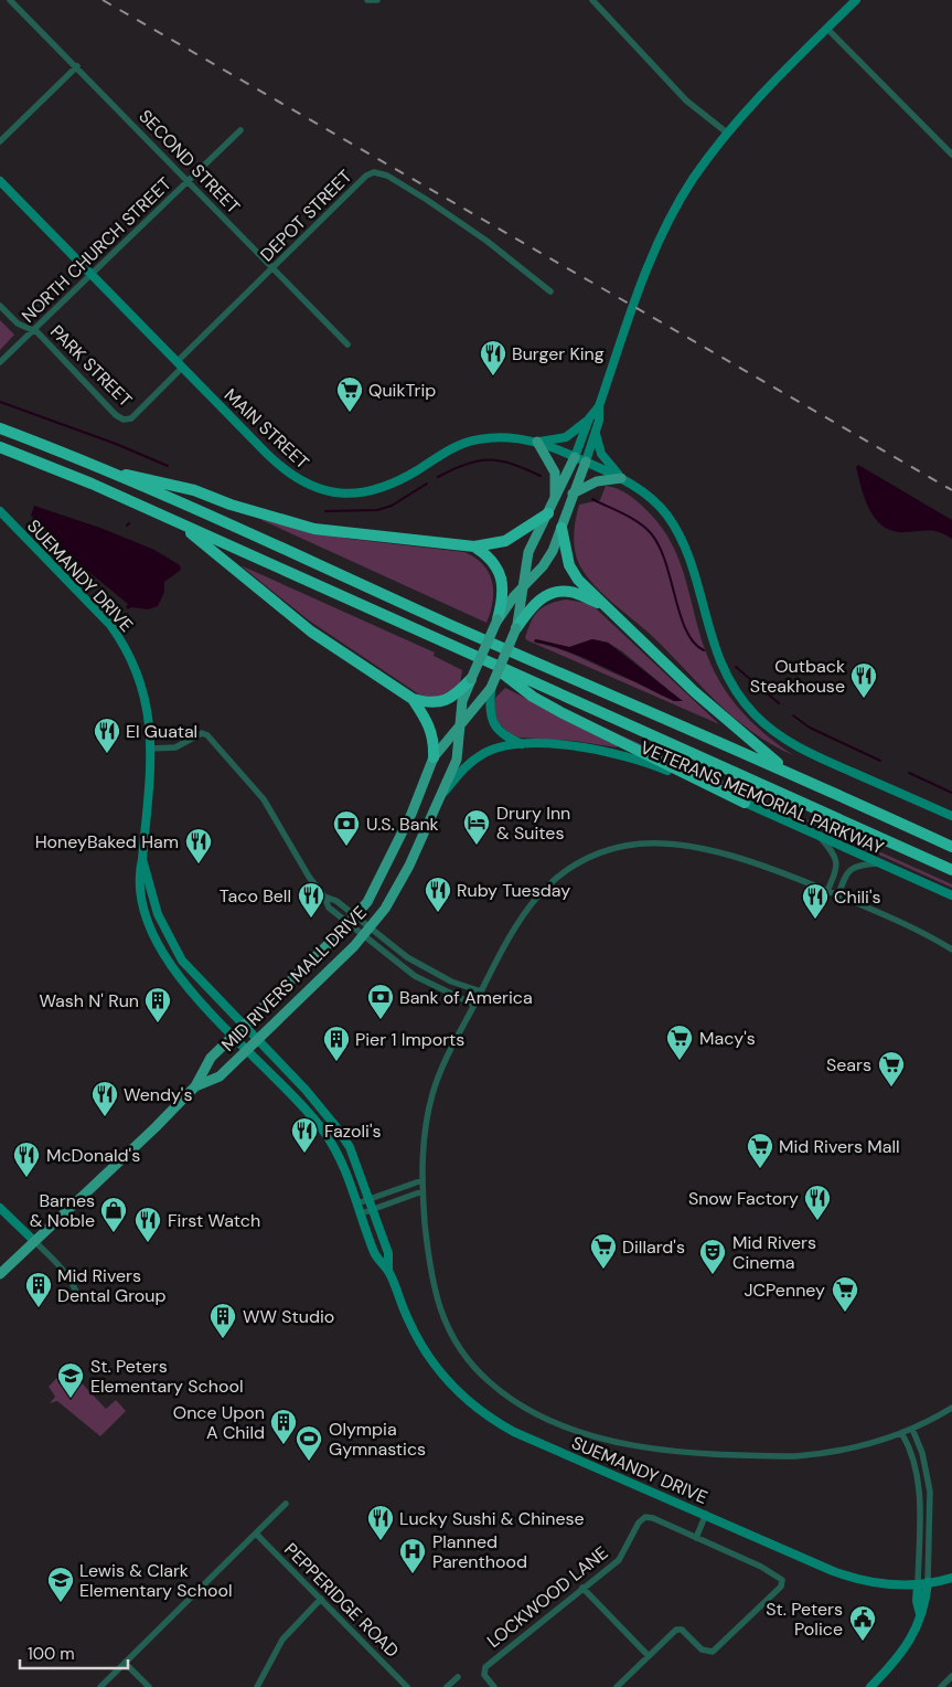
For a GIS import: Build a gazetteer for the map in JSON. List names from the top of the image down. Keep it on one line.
{"streets":{"main road":["MID RIVERS MALL DRIVE"],"street":["SECOND STREET","DEPOT STREET","NORTH CHURCH STREET","PARK STREET","MAIN STREET","SUEMANDY DRIVE","VETERANS MEMORIAL PARKWAY","LOCKWOOD LANE","PEPPERIDGE ROAD"]},"crossings":[["SECOND STREET","DEPOT STREET"],["SECOND STREET","NORTH CHURCH STREET"],["DEPOT STREET","PARK STREET"],["DEPOT STREET","MAIN STREET"],["NORTH CHURCH STREET","PARK STREET"],["NORTH CHURCH STREET","MAIN STREET"],["PARK STREET","MAIN STREET"],["MAIN STREET","MID RIVERS MALL DRIVE"],["SUEMANDY DRIVE","MID RIVERS MALL DRIVE"],["VETERANS MEMORIAL PARKWAY","MID RIVERS MALL DRIVE"]],"places":{"restaurant":["Burger King","Outback Steakhouse","El Guatal","HoneyBaked Ham","Ruby Tuesday","Taco Bell","Chili's","Wendy's","Fazoli's","McDonald's","Snow Factory","First Watch","Lucky Sushi & Chinese"],"supermarket":["QuikTrip","Macy's","Sears","Mid Rivers Mall","Dillard's","JCPenney"],"hotel":["Drury Inn & Suites"],"bank":["U.S. Bank","Bank of America"],"building":["Wash N' Run","Pier 1 Imports","Mid Rivers Dental Group","WW Studio","Once Upon A Child"],"shop":["Barnes & Noble"],"theatre":["Mid Rivers Cinema"],"school or university":["St. Peters Elementary School","Lewis & Clark Elementary School"],"sports":["Olympia Gymnastics"],"hospital":["Planned Parenthood"],"public building":["St. Peters Police"]},"scale_bar":"100 m"}
